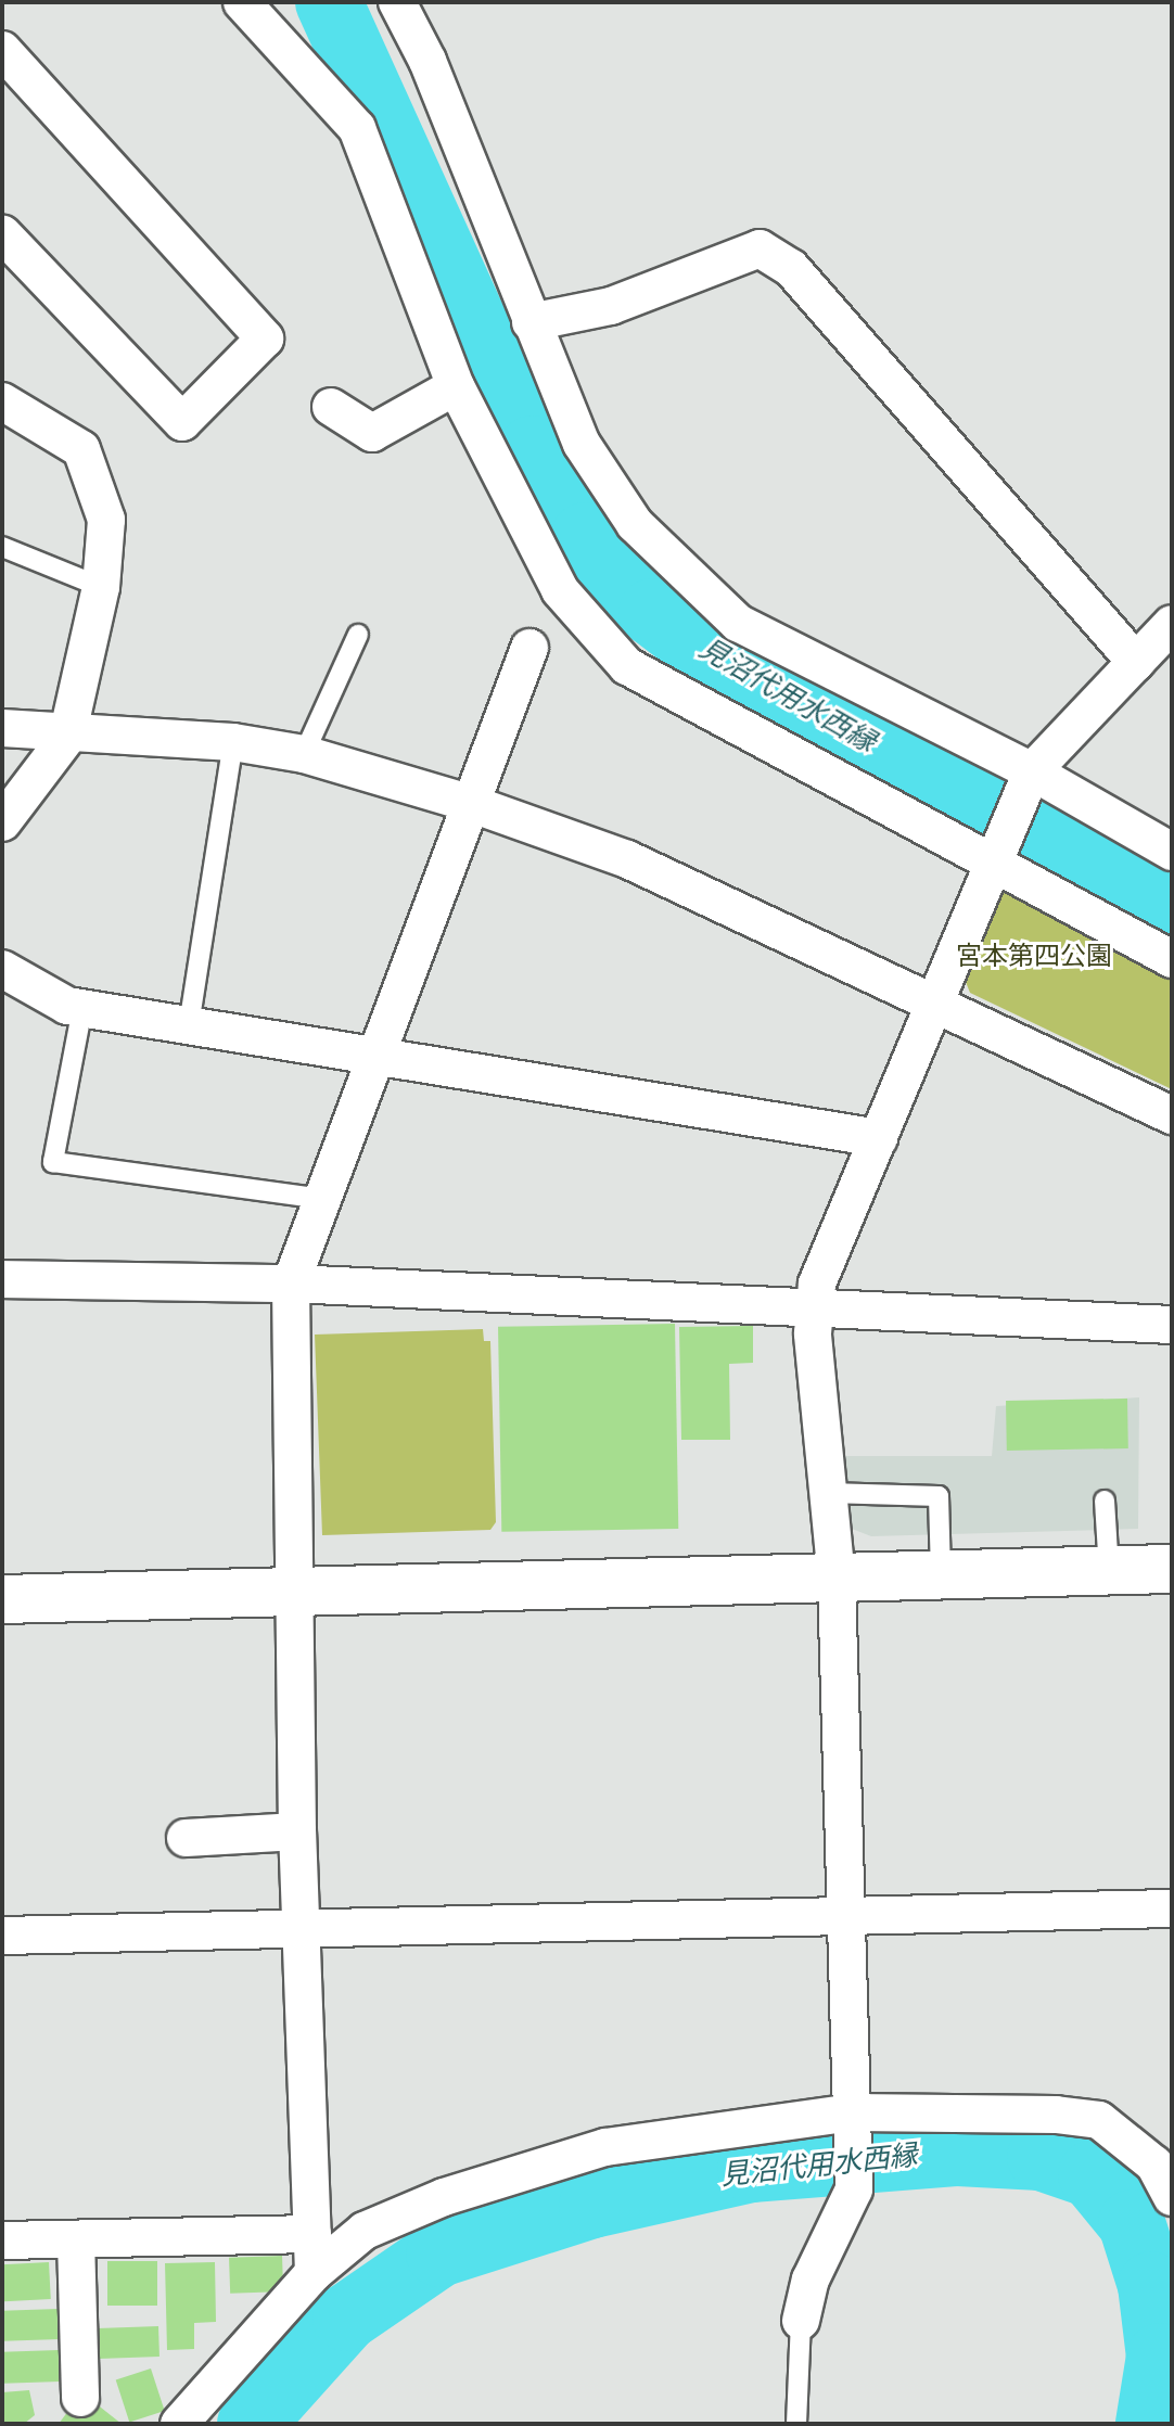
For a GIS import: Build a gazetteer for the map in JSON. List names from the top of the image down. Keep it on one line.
{"water":["見沼代用水西縁"],"parks":["宮本第四公園"]}
